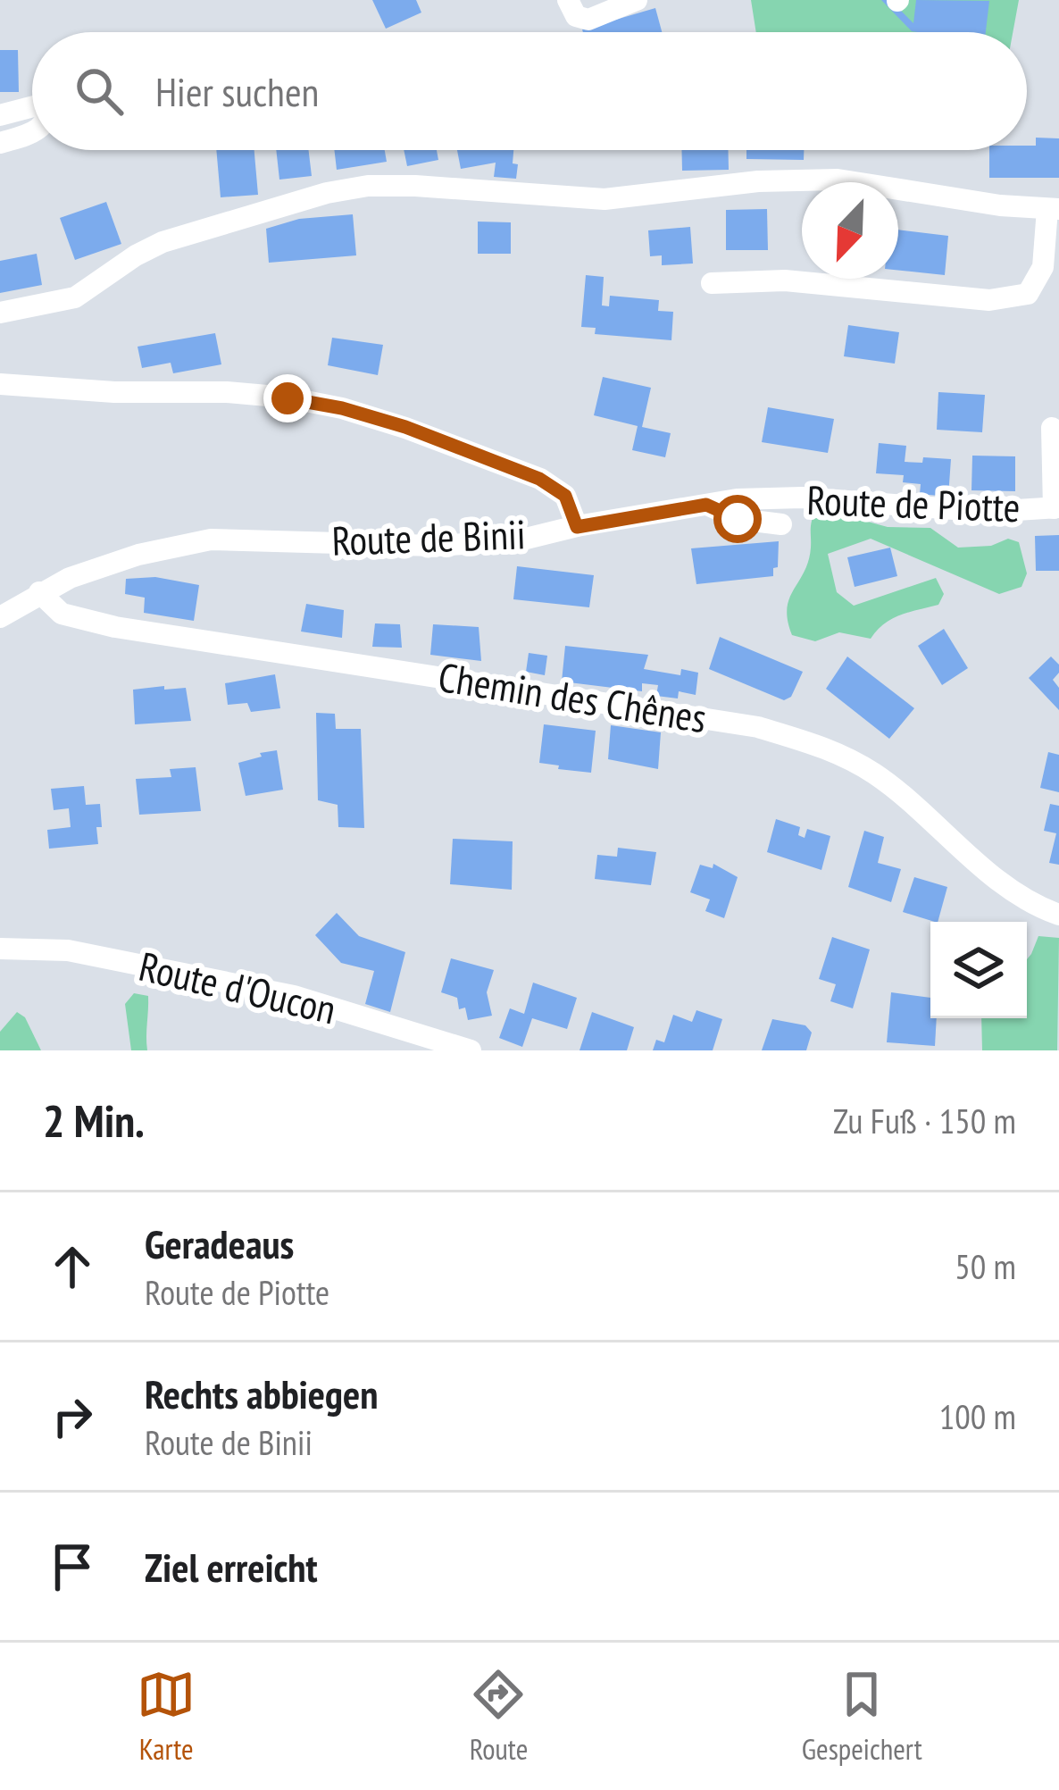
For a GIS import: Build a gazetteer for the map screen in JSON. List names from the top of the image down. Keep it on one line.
{"streets":{"street":["Route de Piotte","Route de Binii","Chemin des Chênes","Route d'Oucon"]},"crossings":[["Route de Piotte","Route de Binii"],["Route de Binii","Chemin des Chênes"]],"north":"bottom left","page":{"search":"Hier suchen","heading":["2 Min.","Zu Fuß · 150 m"],"list":[["Geradeaus","Route de Piotte","50 m"],["Rechts abbiegen","Route de Binii","100 m"],"Ziel erreicht"],"nav":["Karte","Route","Gespeichert"]}}
